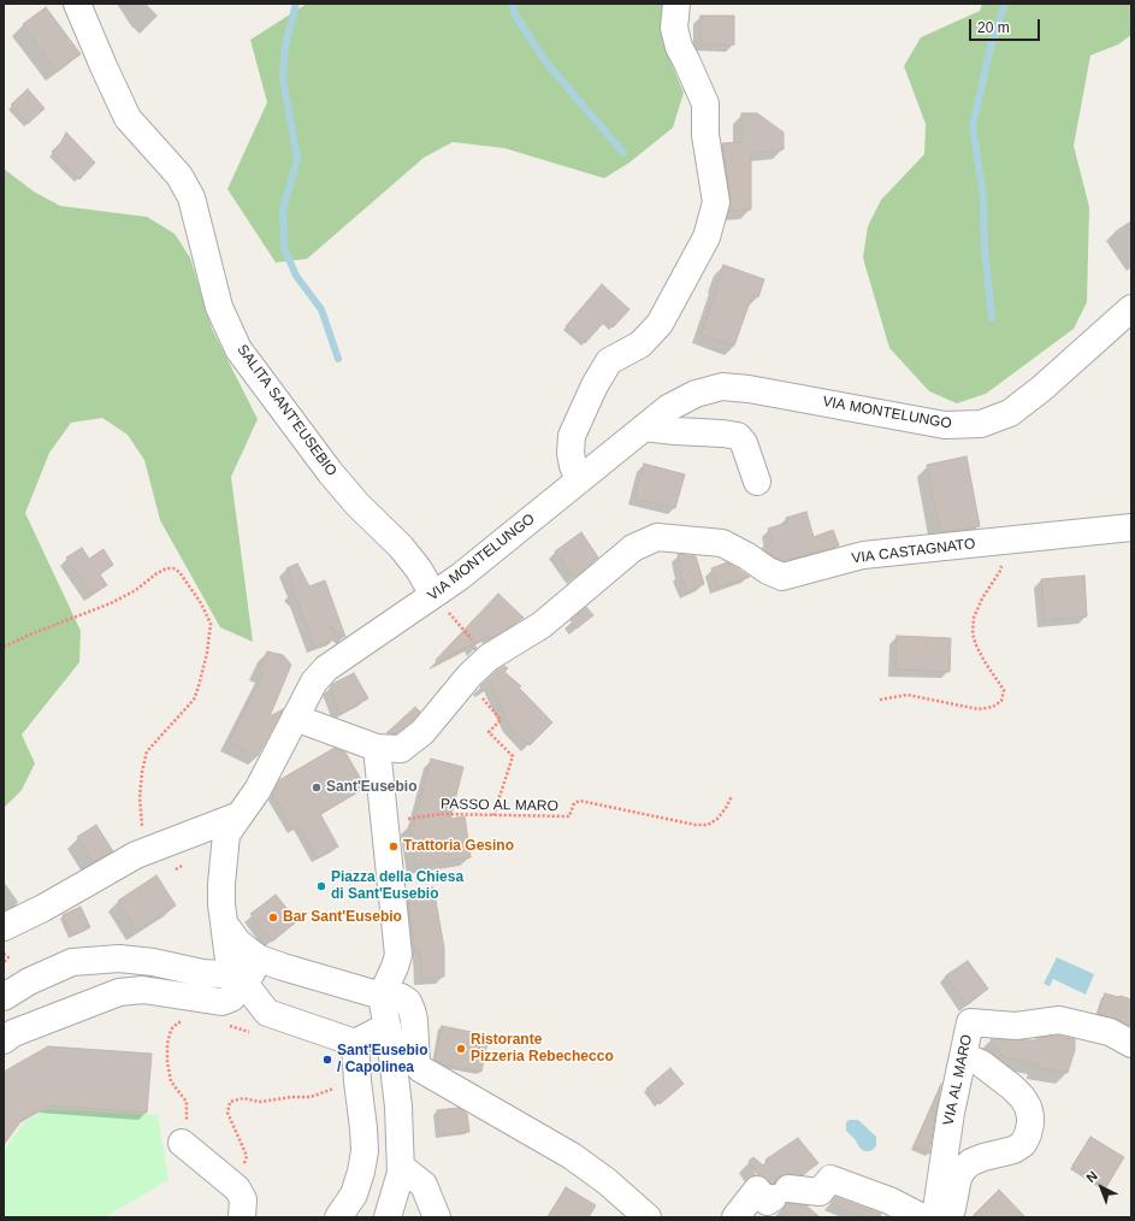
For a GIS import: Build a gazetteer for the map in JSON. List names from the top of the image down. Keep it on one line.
{"streets":{"street":["SALITA SANT'EUSEBIO","VIA MONTELUNGO","VIA CASTAGNATO","VIA AL MARO"],"path":["PASSO AL MARO"]},"crossings":[["SALITA SANT'EUSEBIO","VIA MONTELUNGO"]],"places":["Sant'Eusebio","Trattoria Gesino","Piazza della Chiesa di Sant'Eusebio","Bar Sant'Eusebio","Ristorante Pizzeria Rebechecco","Sant'Eusebio / Capolinea"],"scale_bar":"20 m","north":"top left"}
